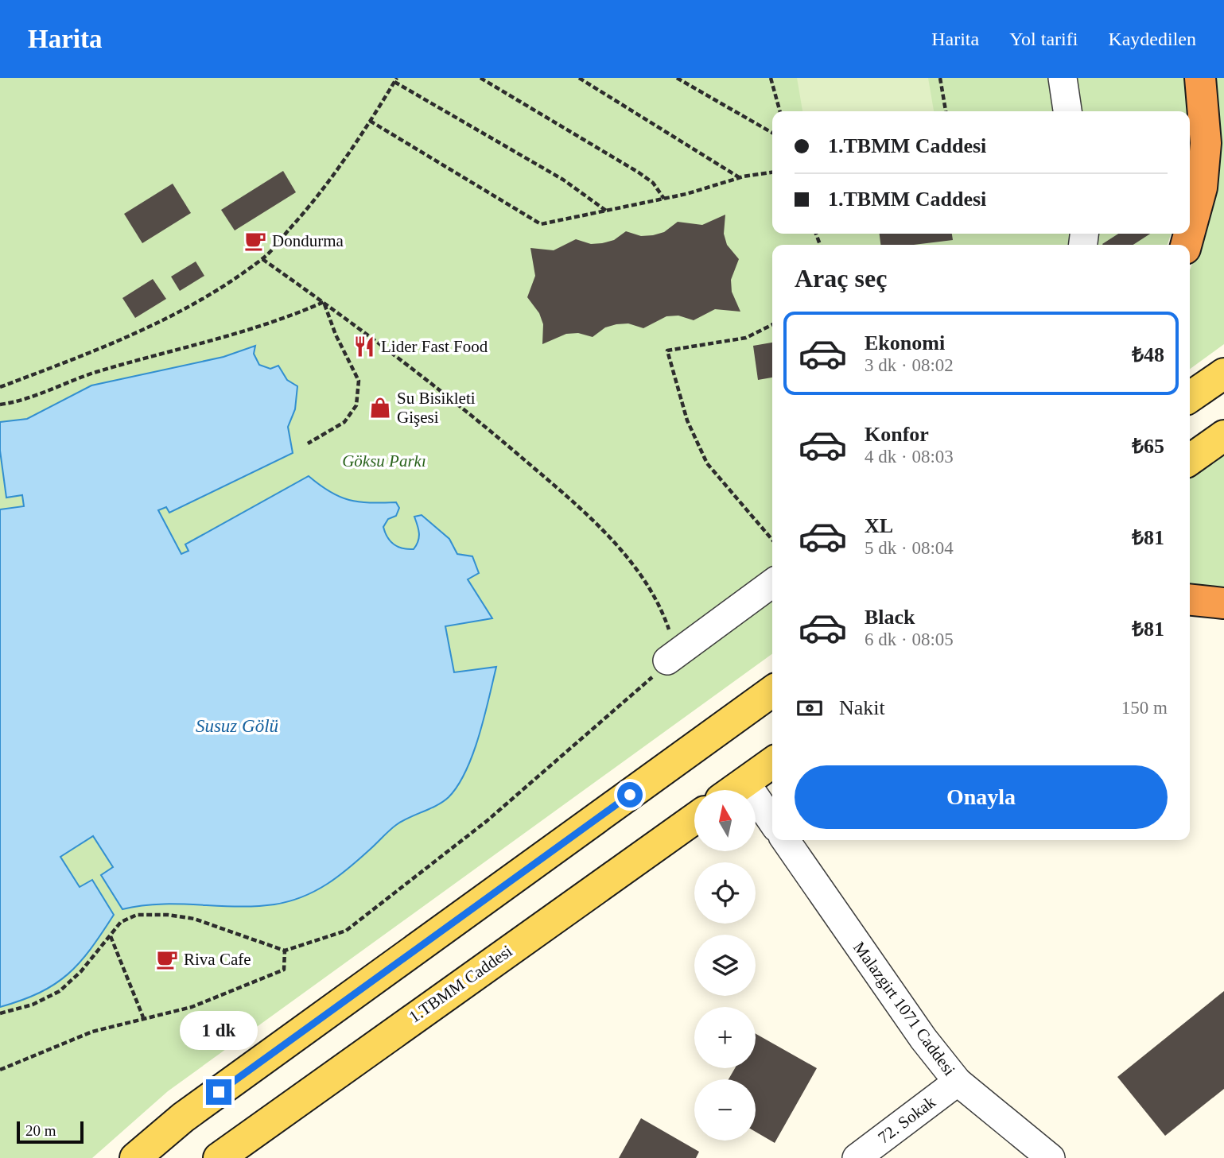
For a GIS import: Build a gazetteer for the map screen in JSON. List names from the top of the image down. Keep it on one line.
{"streets":{"main road":["1.TBMM Caddesi"],"street":["Malazgirt 1071 Caddesi","72. Sokak"]},"crossings":[["Malazgirt 1071 Caddesi","72. Sokak"]],"water":["Susuz Gölü"],"parks":["Göksu Parkı"],"places":{"cafe":["Dondurma","Riva Cafe"],"restaurant":["Lider Fast Food"],"shop":["Su Bisikleti Gişesi"]},"scale_bar":"20 m","north":"top","page":{"header":"Harita","nav":["Harita","Yol tarifi","Kaydedilen"],"banner":["1.TBMM Caddesi","1.TBMM Caddesi"],"heading":"Araç seç","list":[{"name":"Ekonomi","note":"3 dk · 08:02","value":"₺48"},{"name":"Konfor","note":"4 dk · 08:03","value":"₺65"},{"name":"XL","note":"5 dk · 08:04","value":"₺81"},{"name":"Black","note":"6 dk · 08:05","value":"₺81"}],"pay":["Nakit","150 m"],"buttons":"Onayla","map_buttons":["+","−"],"bubble":"1 dk","scale":"20 m"}}
